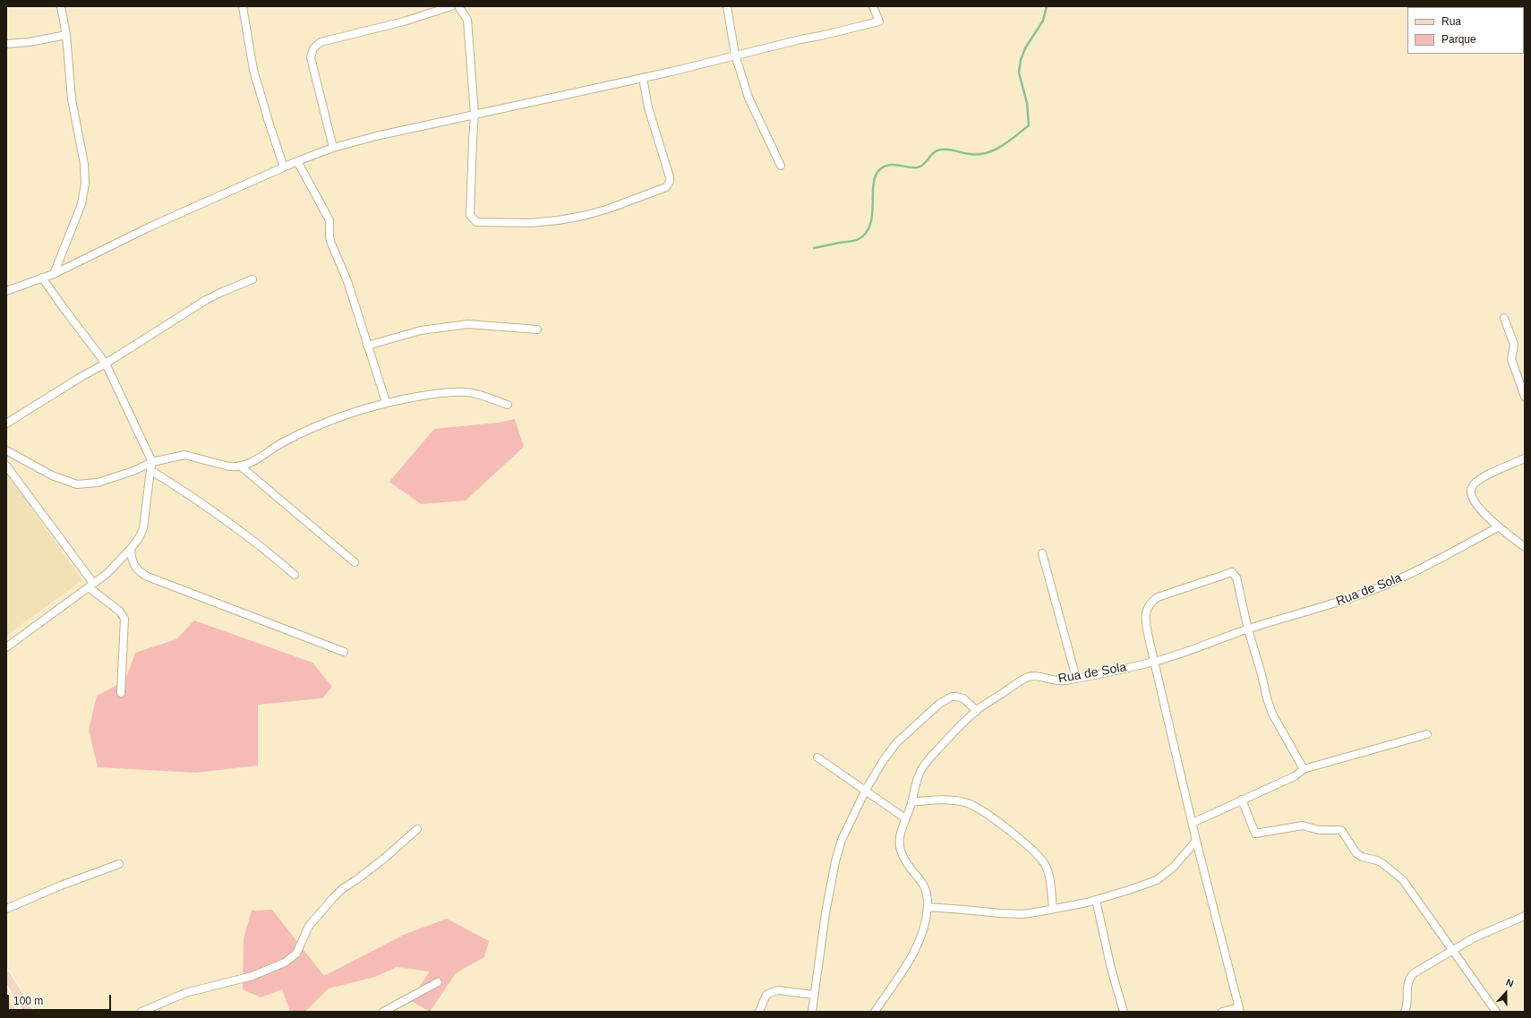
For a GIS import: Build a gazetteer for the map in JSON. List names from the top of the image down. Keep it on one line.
{"streets":{"street":["Rua de Sola"]},"legend":["Rua","Parque"],"scale_bar":"100 m","north":"top"}
